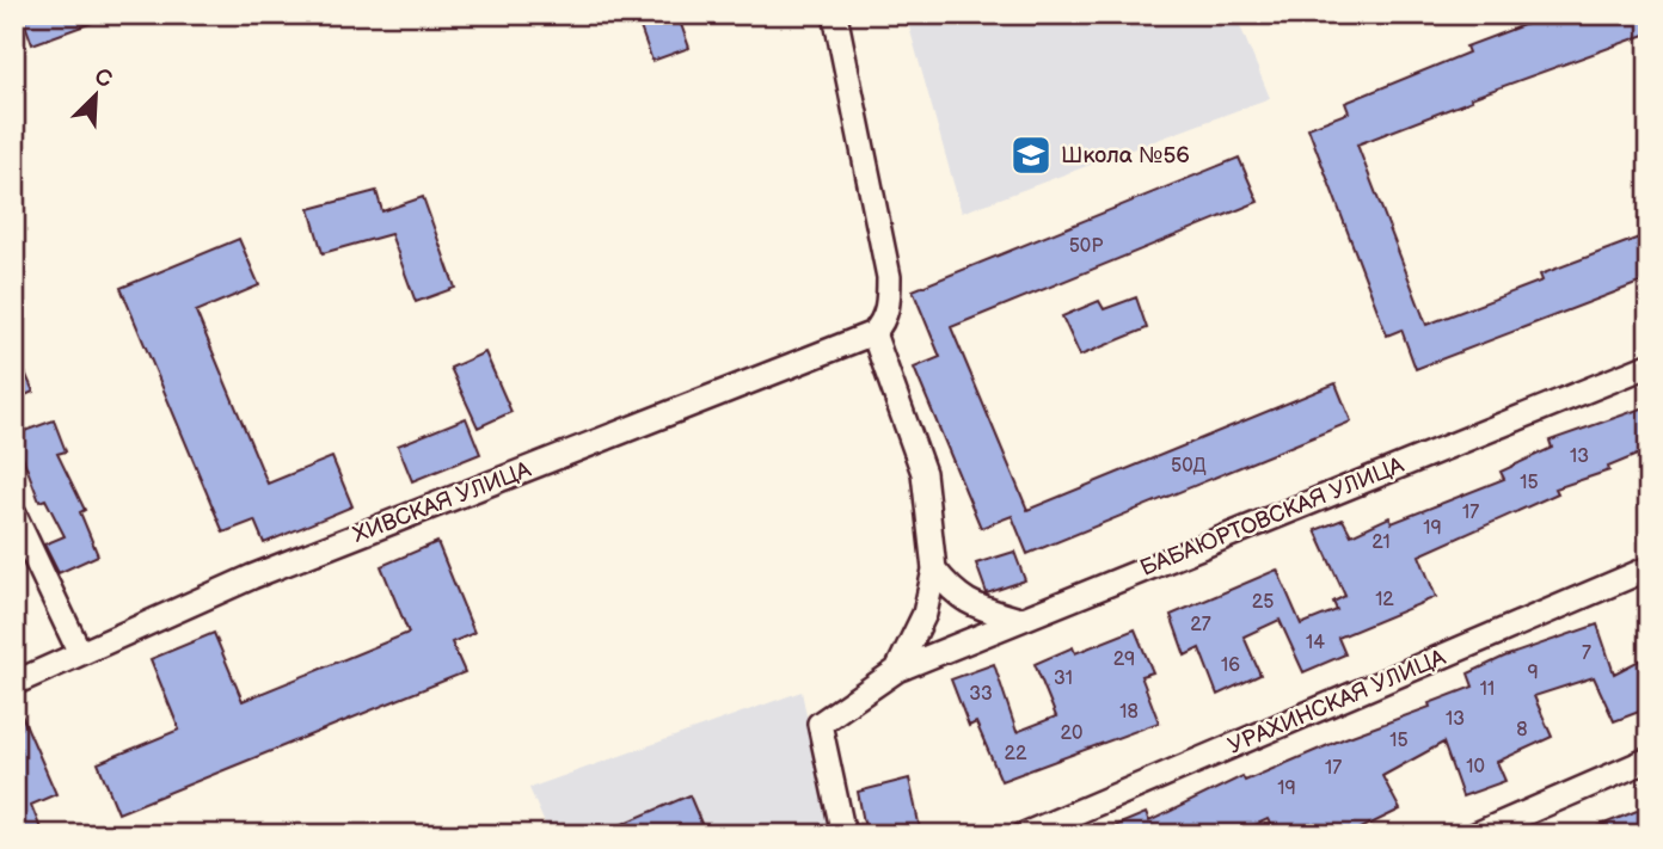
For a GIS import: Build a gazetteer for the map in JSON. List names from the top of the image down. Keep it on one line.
{"streets":{"street":["ХИВСКАЯ УЛИЦА","БАБАЮРТОВСКАЯ УЛИЦА","УРАХИНСКАЯ УЛИЦА"]},"places":{"school or university":["Школа №56"]},"house_numbers":["50Р","13","50Д","15","17","19","21","12","25","27","14","7","29","16","9","31","11","33","18","13","8","20","15","22","10","17","19"],"north":"top right"}
